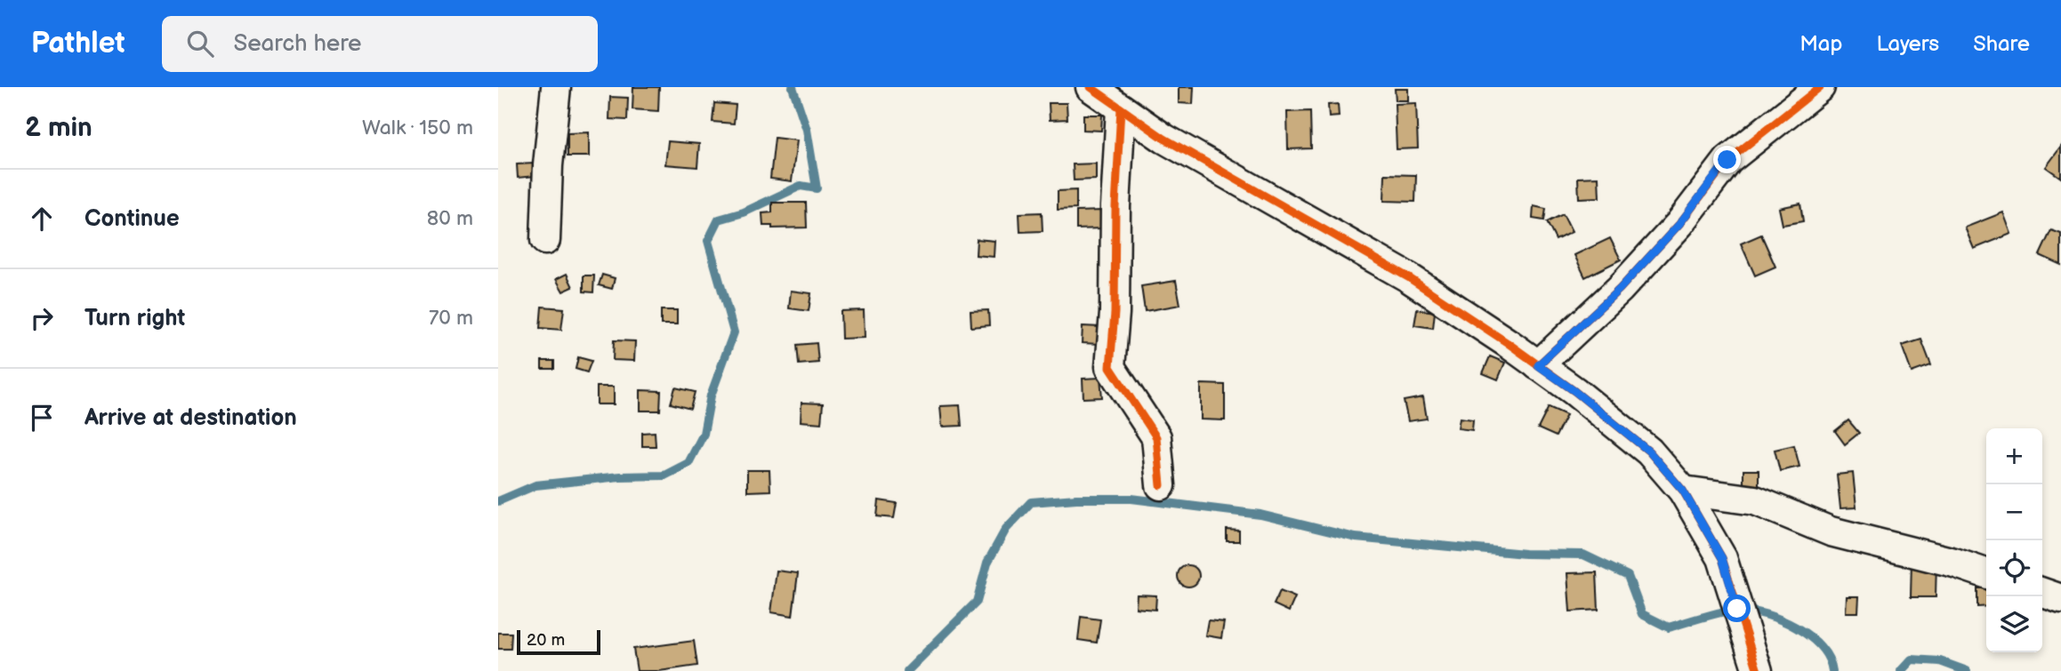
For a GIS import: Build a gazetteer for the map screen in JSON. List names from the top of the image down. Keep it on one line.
{"scale_bar":"20 m","page":{"header":"Pathlet","search":"Search here","nav":["Map","Layers","Share"],"heading":["2 min","Walk · 150 m"],"list":[["Continue","80 m"],["Turn right","70 m"],"Arrive at destination"],"map_buttons":["+","−"],"scale":"20 m"}}
